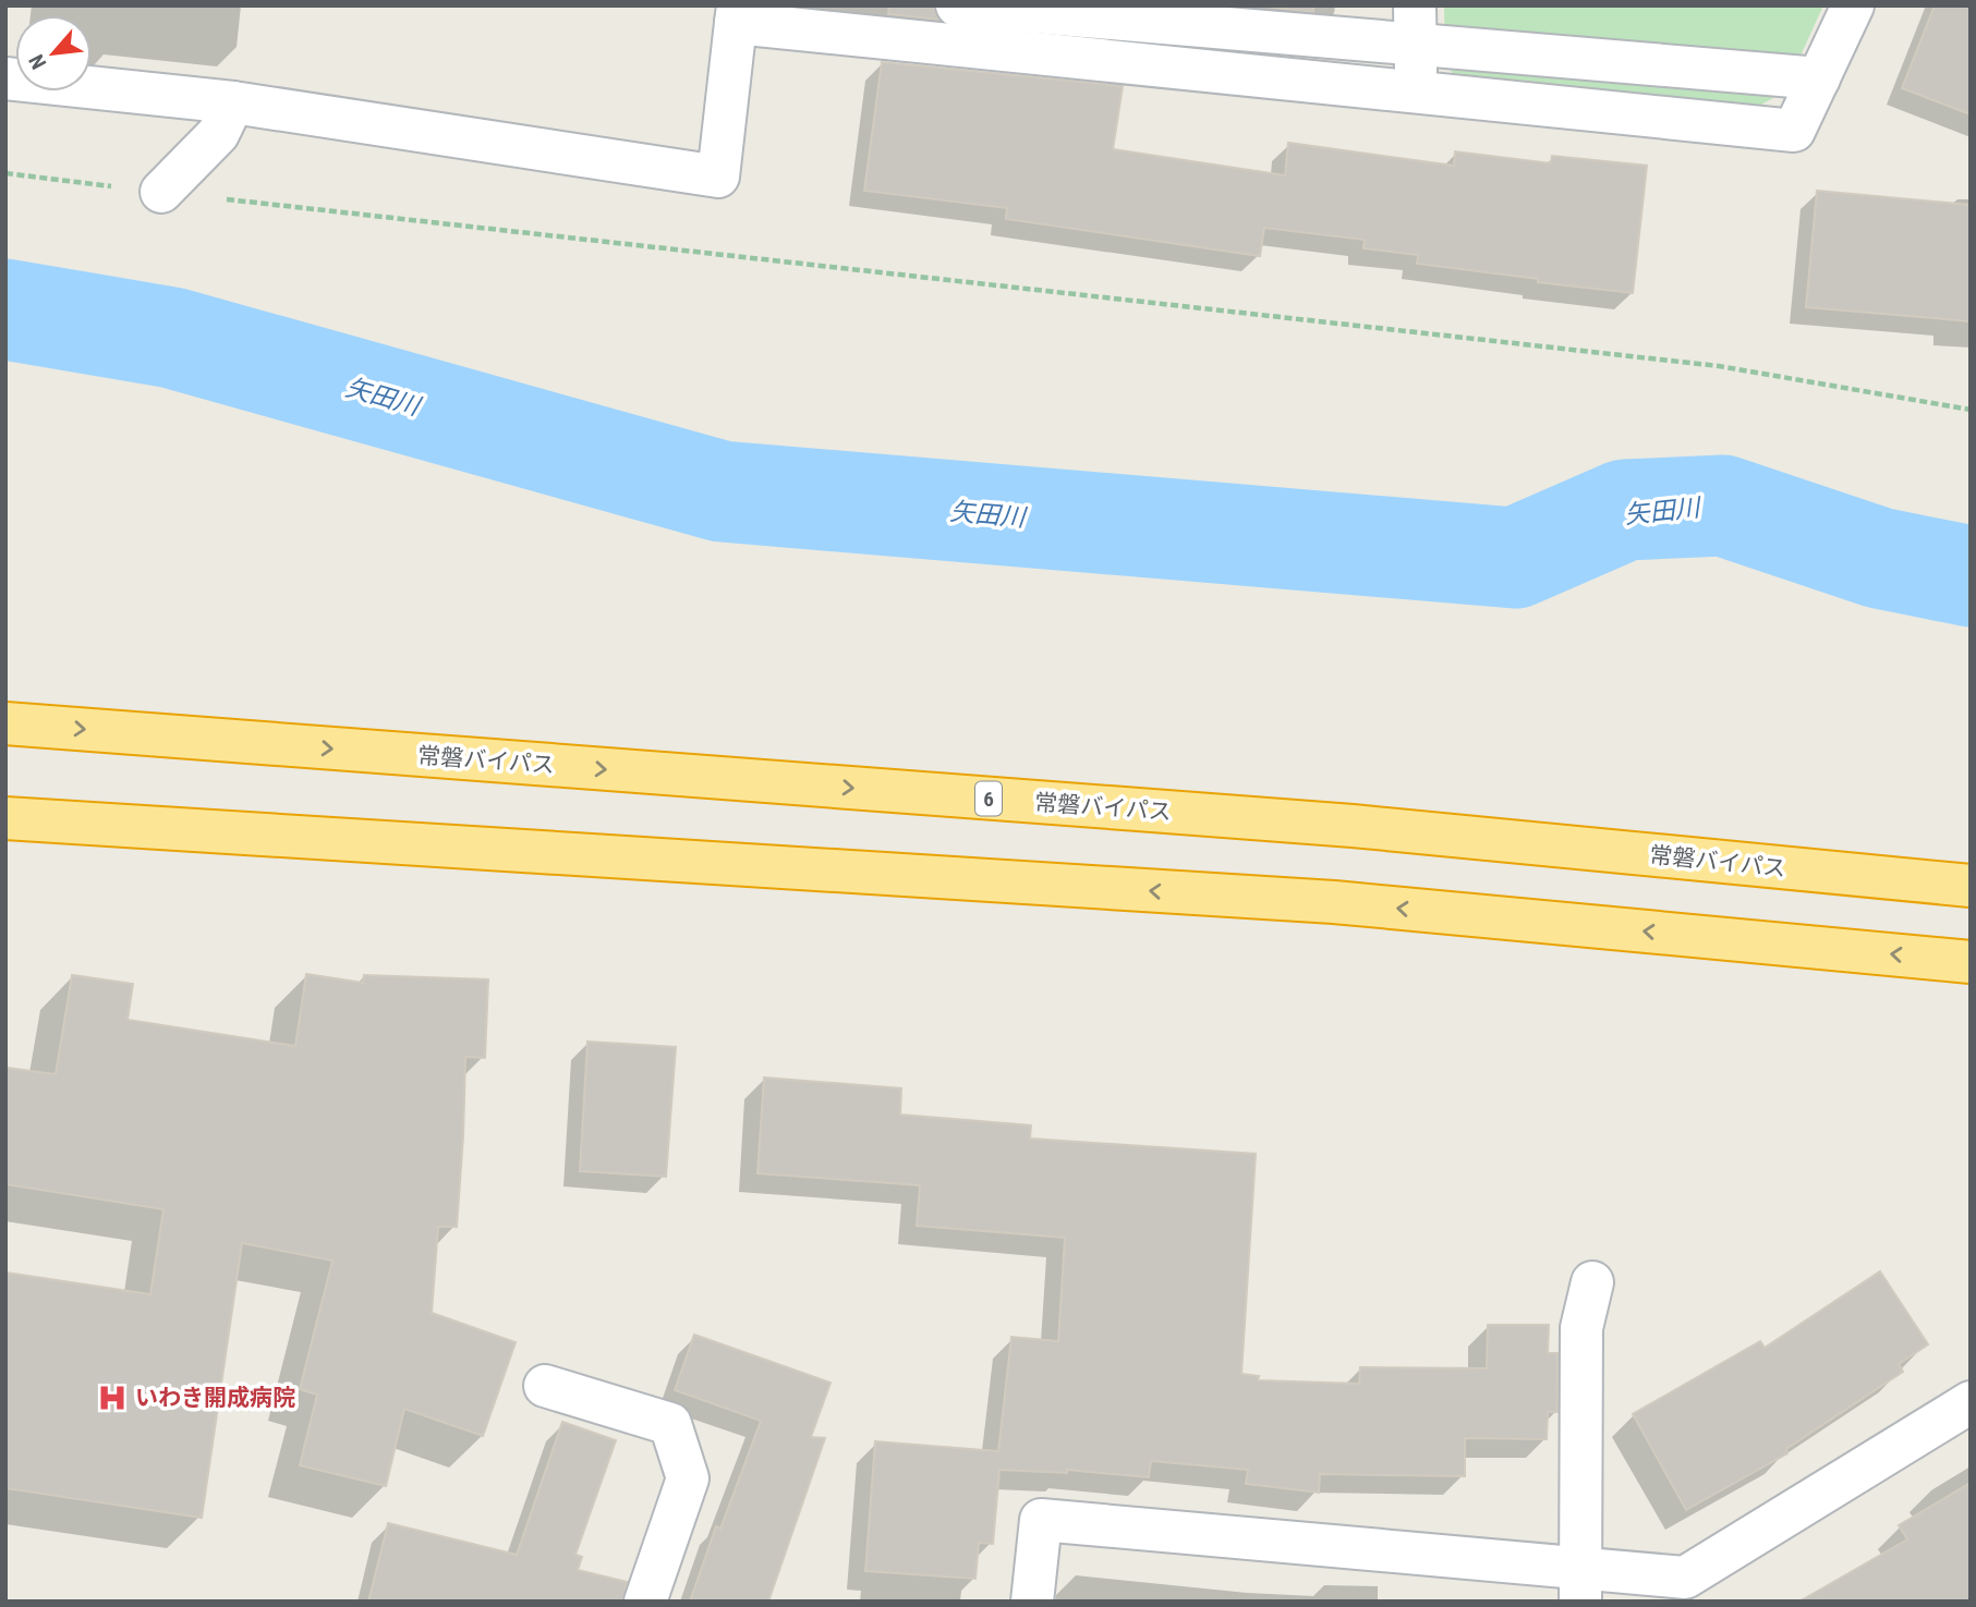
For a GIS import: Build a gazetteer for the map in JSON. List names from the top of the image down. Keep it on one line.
{"streets":{"highway":["常磐バイパス","6"]},"water":["矢田川"],"places":{"hospital":["いわき開成病院"]},"north":"bottom left"}
